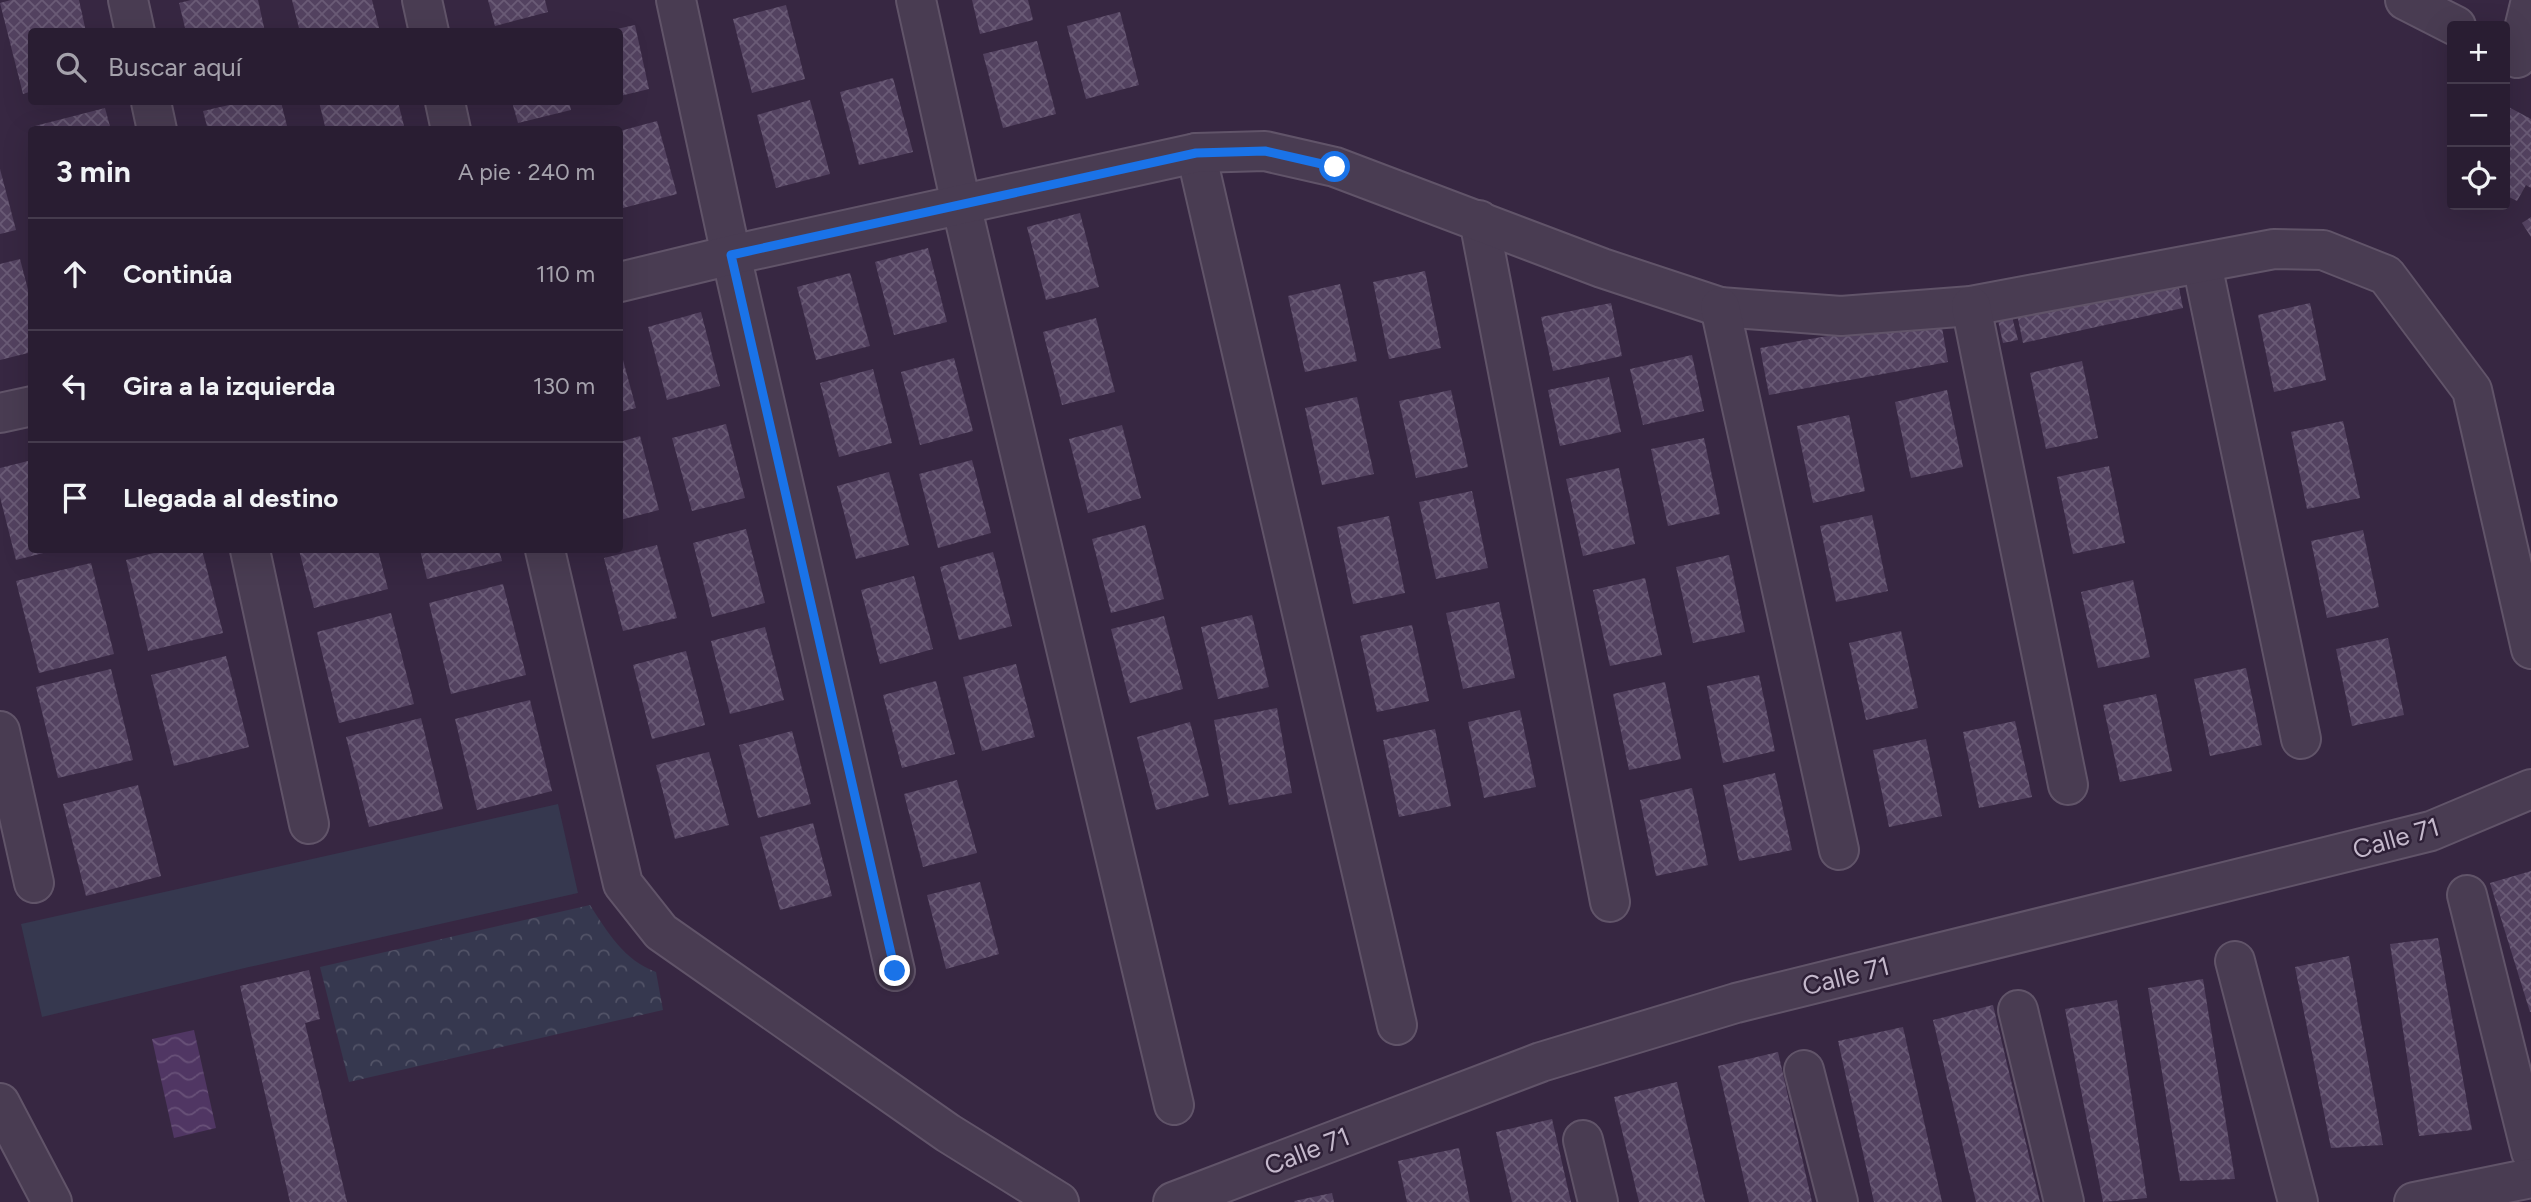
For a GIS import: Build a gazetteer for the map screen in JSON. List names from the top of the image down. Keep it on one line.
{"streets":{"street":["Calle 71"]},"page":{"map_buttons":["+","−"],"search":"Buscar aquí","heading":["3 min","A pie · 240 m"],"list":[["Continúa","110 m"],["Gira a la izquierda","130 m"],"Llegada al destino"]}}
